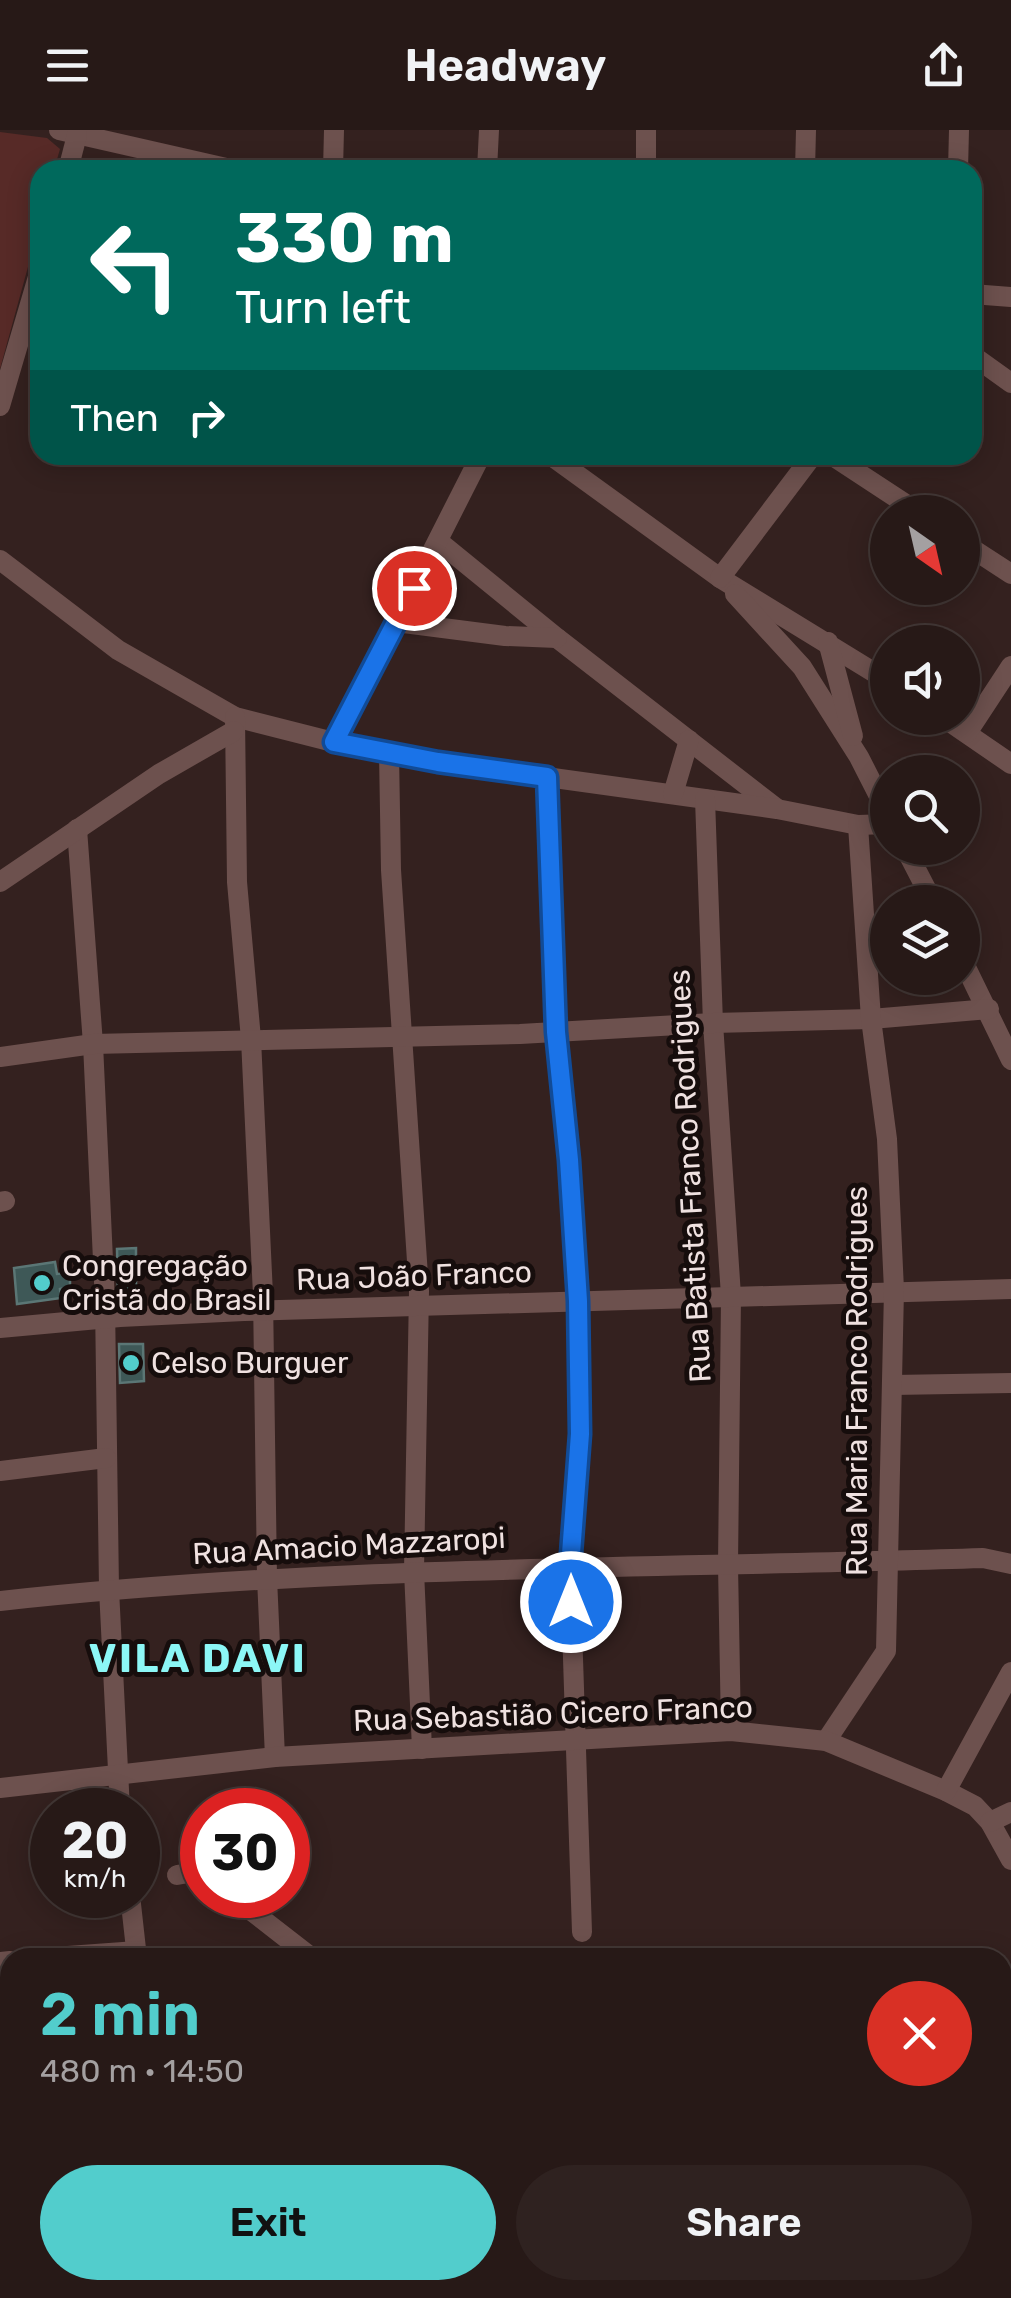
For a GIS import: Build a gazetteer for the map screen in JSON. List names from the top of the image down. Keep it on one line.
{"streets":{"street":["Rua Batista Franco Rodrigues","Rua João Franco","Rua Maria Franco Rodrigues","Rua Amacio Mazzaropi","Rua Sebastião Cicero Franco"]},"crossings":[["Rua Batista Franco Rodrigues","Rua João Franco"],["Rua Batista Franco Rodrigues","Rua Amacio Mazzaropi"],["Rua Batista Franco Rodrigues","Rua Sebastião Cicero Franco"],["Rua João Franco","Rua Maria Franco Rodrigues"],["Rua Maria Franco Rodrigues","Rua Amacio Mazzaropi"],["Rua Maria Franco Rodrigues","Rua Sebastião Cicero Franco"]],"districts":["VILA DAVI"],"places":["Congregação Cristã do Brasil","Celso Burguer"],"north":"bottom right","page":{"header":"Headway","turn":["330 m","Turn left"],"then":"Then","speed":"20 km/h","limit":"30","heading":["2 min","480 m · 14:50"],"buttons":["Exit","Share"]}}
